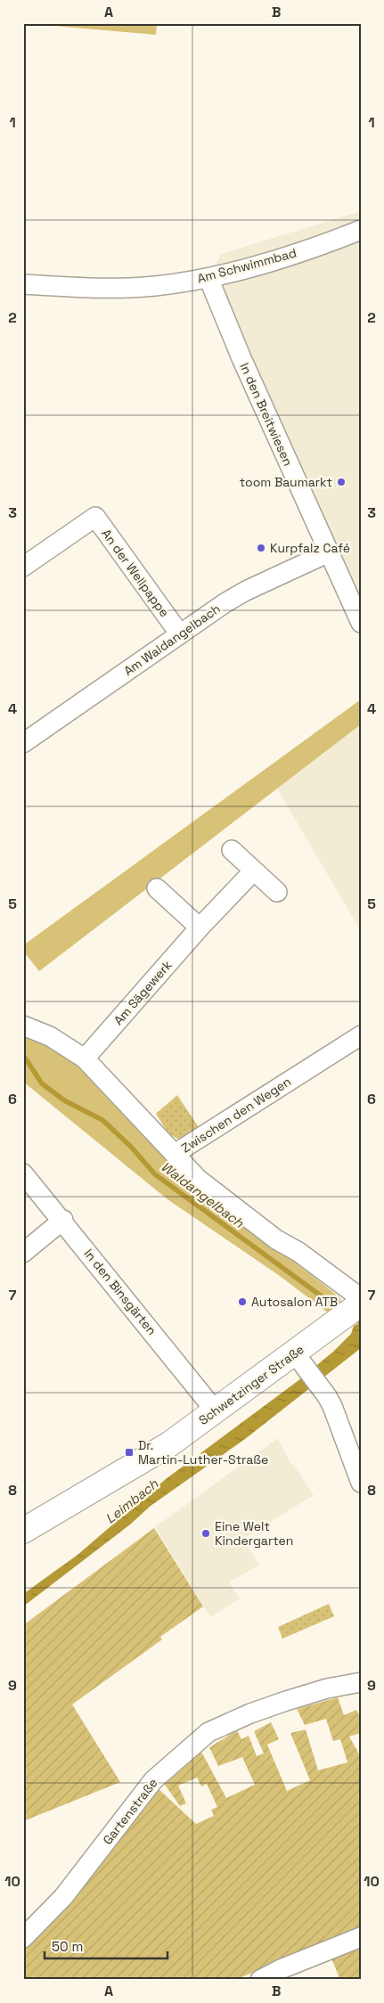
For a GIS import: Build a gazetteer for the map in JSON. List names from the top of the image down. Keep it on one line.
{"streets":{"street":["Am Schwimmbad","In den Breitwiesen","An der Wellpappe","Am Waldangelbach","Am Sägewerk","Zwischen den Wegen","In den Binsgärten","Schwetzinger Straße","Gartenstraße"]},"crossings":[["Am Schwimmbad","In den Breitwiesen"],["In den Breitwiesen","Am Waldangelbach"],["An der Wellpappe","Am Waldangelbach"],["Zwischen den Wegen","Schwetzinger Straße"],["In den Binsgärten","Schwetzinger Straße"]],"water":["Waldangelbach","Leimbach"],"places":{"other":["toom Baumarkt","Kurpfalz Café","Autosalon ATB","Eine Welt Kindergarten"],"transit":["Dr. Martin-Luther-Straße"]},"scale_bar":"50 m","grid":{"columns":["A","B"],"rows":["1","2","3","4","5","6","7","8","9","10"]}}
